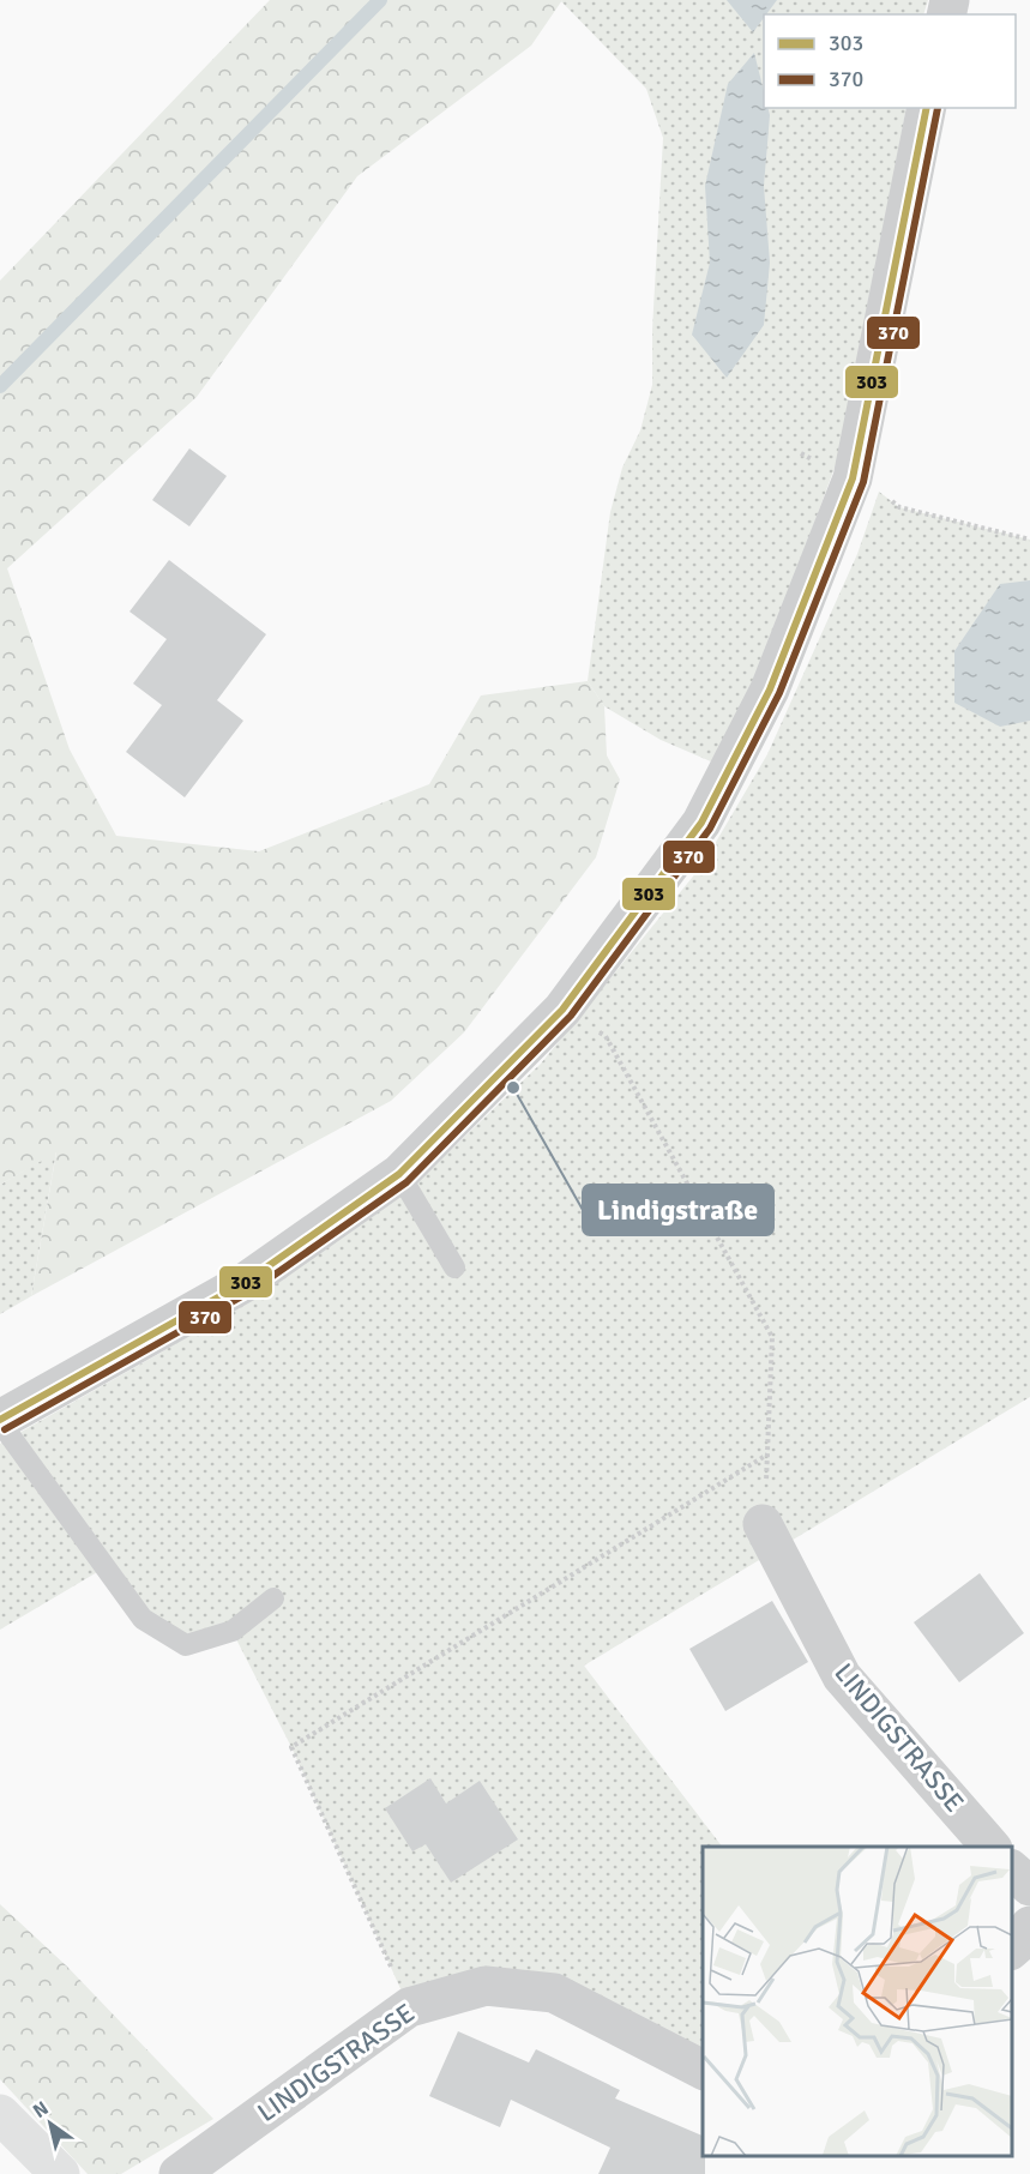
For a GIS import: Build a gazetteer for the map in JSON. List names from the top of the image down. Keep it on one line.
{"streets":{"street":["LINDIGSTRASSE"]},"places":["Lindigstraße"],"lines":["transit line 303","transit line 370"],"legend":["303","370"],"north":"top left"}
